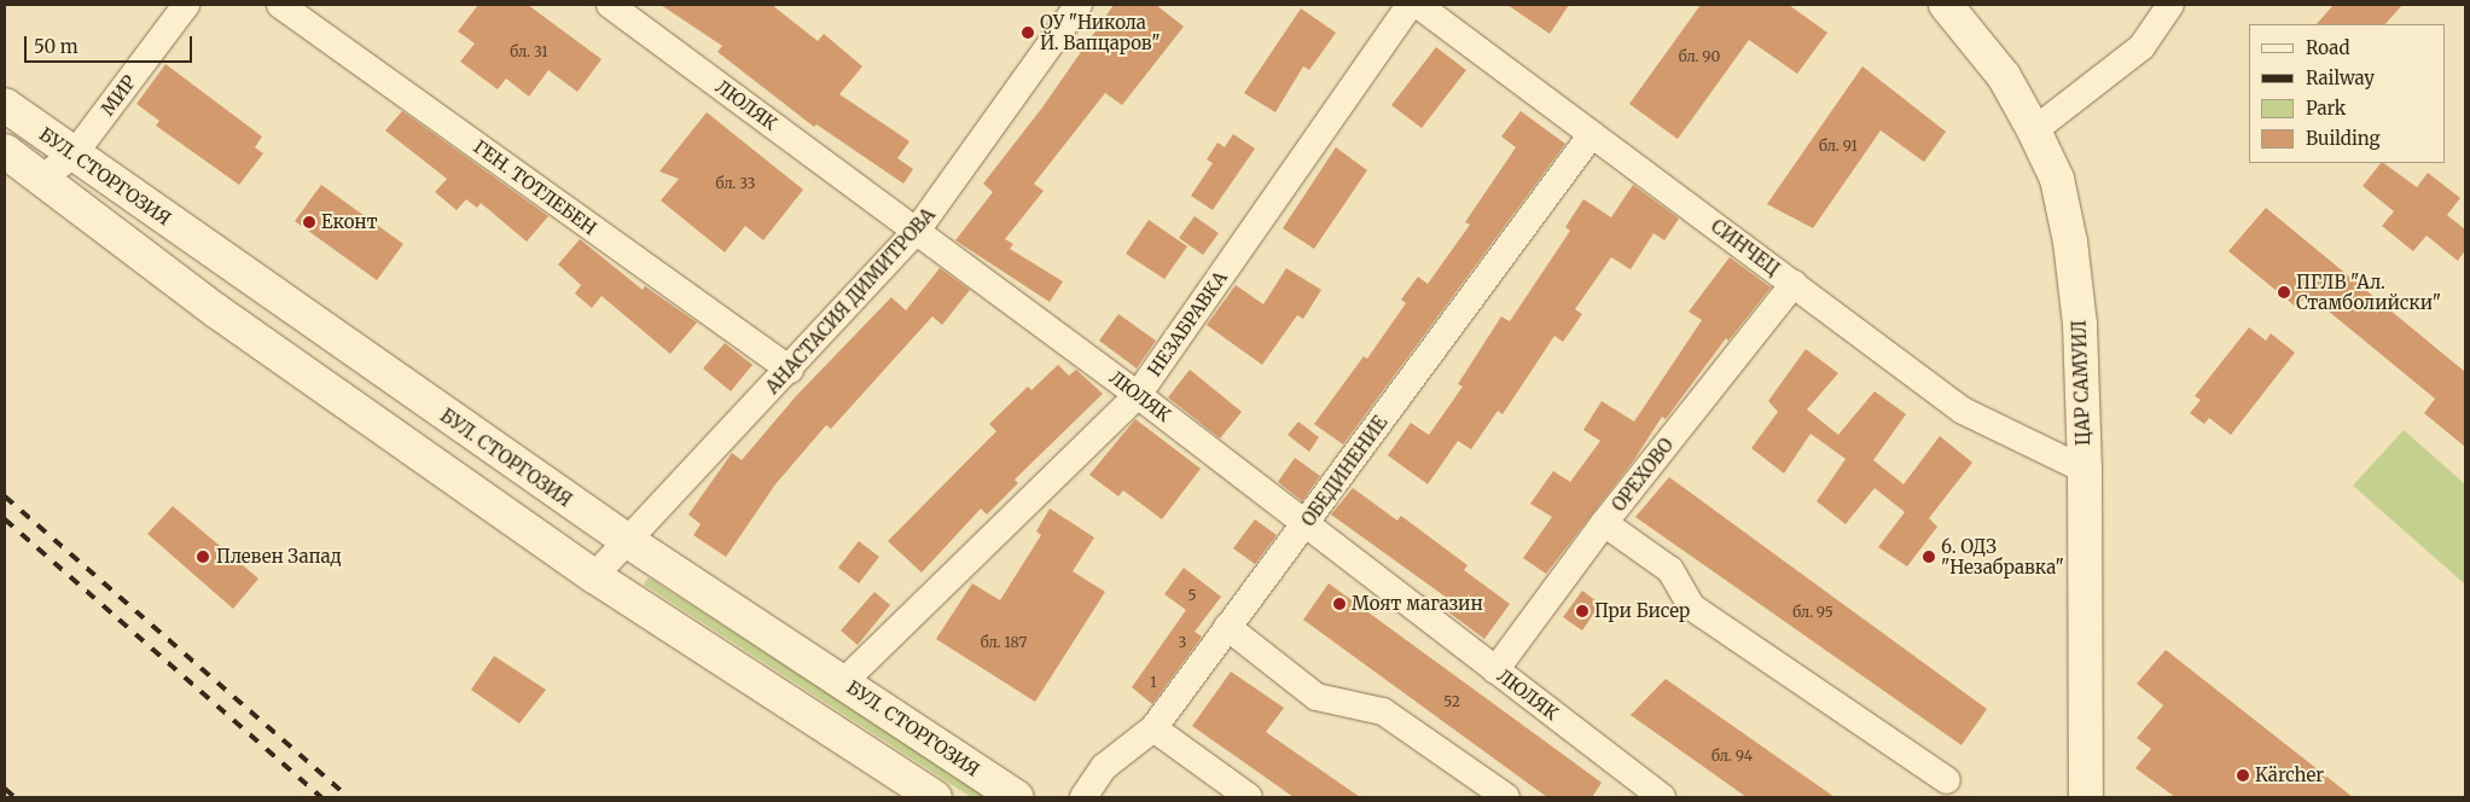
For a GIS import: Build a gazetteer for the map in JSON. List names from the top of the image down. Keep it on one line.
{"streets":{"main road":["БУЛ. СТОРГОЗИЯ","ЦАР САМУИЛ"],"street":["МИР","ЛЮЛЯК","ГЕН. ТОТЛЕБЕН","СИНЧЕЦ","АНАСТАСИЯ ДИМИТРОВА","НЕЗАБРАВКА","ОБЕДИНЕНИЕ","ОРЕХОВО"]},"crossings":[["МИР","БУЛ. СТОРГОЗИЯ"],["ЛЮЛЯК","АНАСТАСИЯ ДИМИТРОВА"],["ЛЮЛЯК","НЕЗАБРАВКА"],["ЛЮЛЯК","ОБЕДИНЕНИЕ"],["ЛЮЛЯК","ОРЕХОВО"],["БУЛ. СТОРГОЗИЯ","АНАСТАСИЯ ДИМИТРОВА"],["БУЛ. СТОРГОЗИЯ","НЕЗАБРАВКА"],["ГЕН. ТОТЛЕБЕН","АНАСТАСИЯ ДИМИТРОВА"],["СИНЧЕЦ","ЦАР САМУИЛ"],["СИНЧЕЦ","ОБЕДИНЕНИЕ"],["СИНЧЕЦ","ОРЕХОВО"]],"places":["ОУ \"Никола Й. Вапцаров\"","Еконт","ПГЛВ \"Ал. Стамболийски\"","Плевен Запад","6. ОДЗ \"Незабравка\"","Моят магазин","При Бисер","Kärcher"],"house_numbers":["бл. 31","бл. 90","бл. 91","бл. 33","5","бл. 95","бл. 187","3","1","52","бл. 94"],"legend":["Road","Railway","Park","Building"],"scale_bar":"50 m"}
